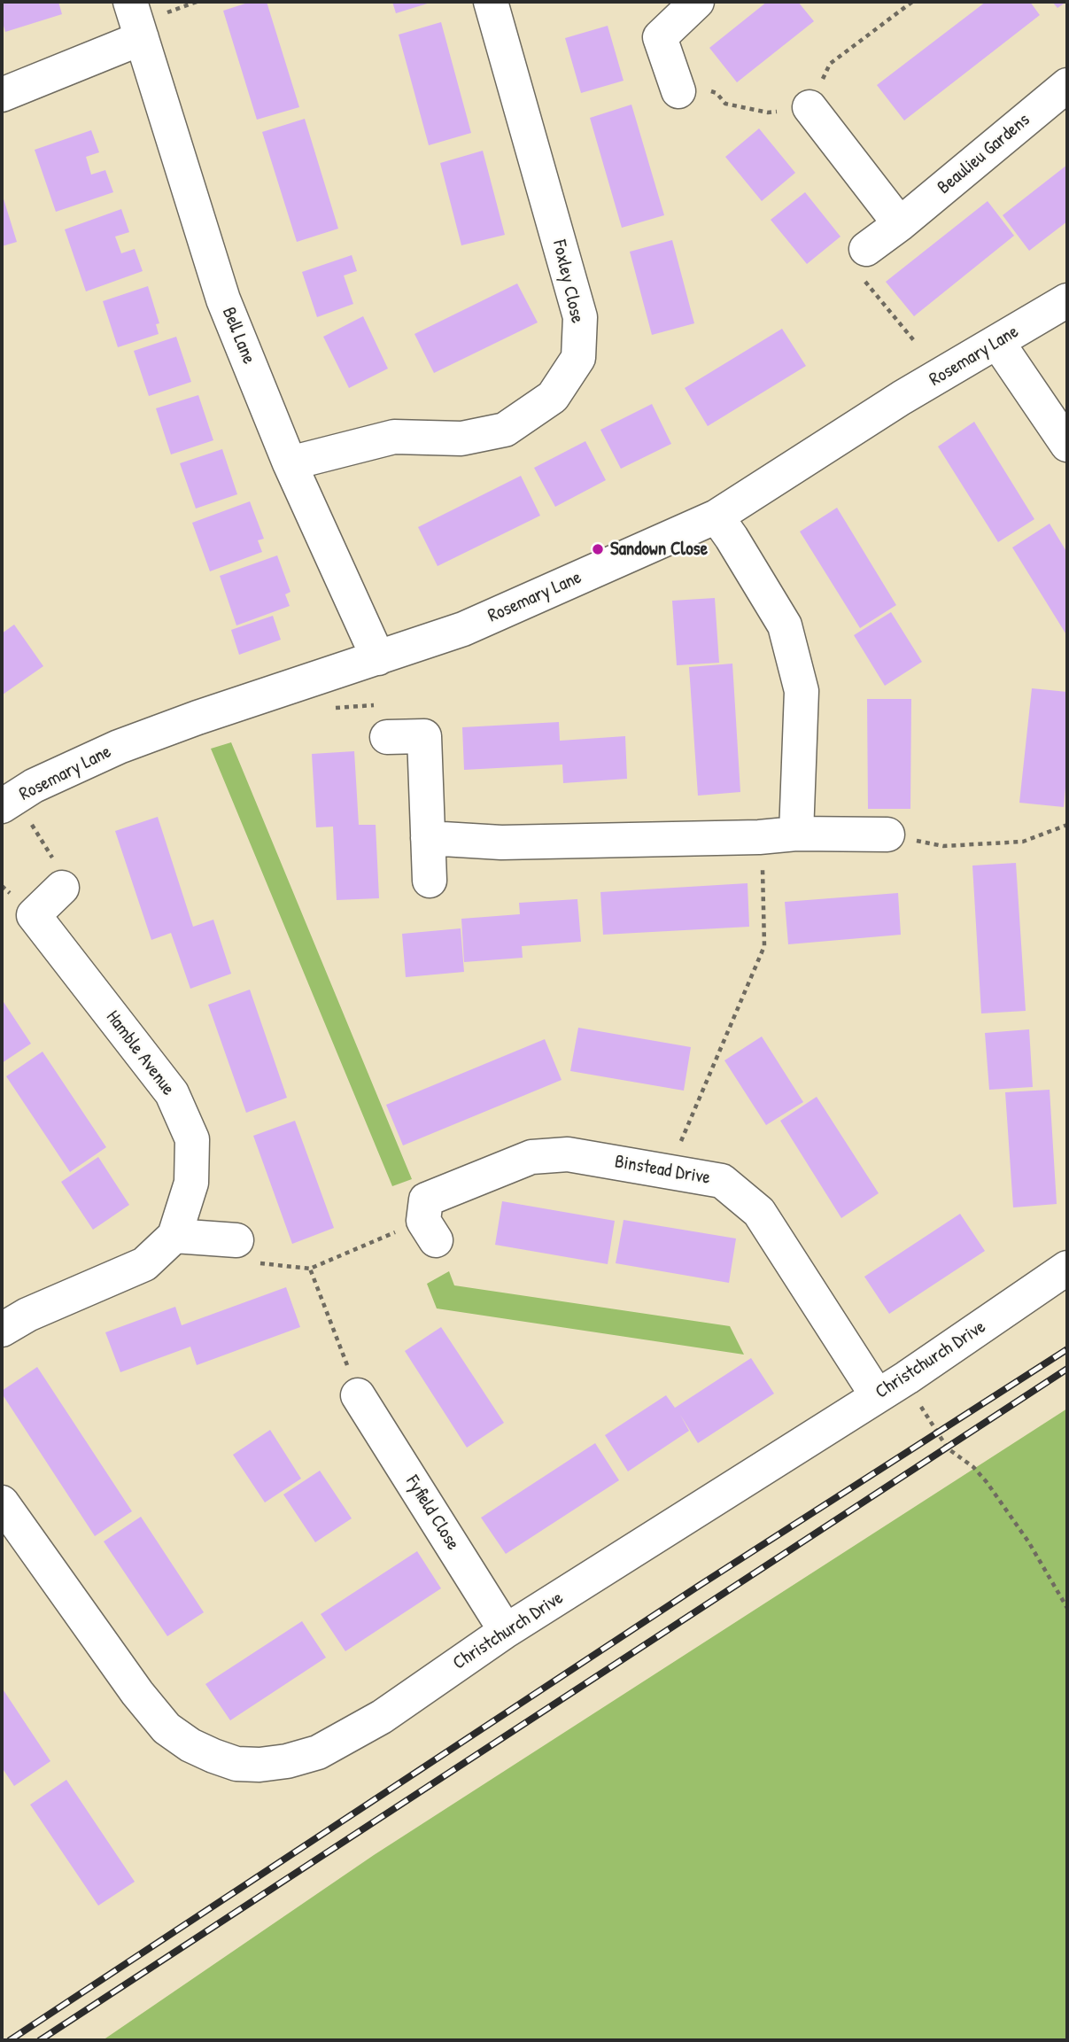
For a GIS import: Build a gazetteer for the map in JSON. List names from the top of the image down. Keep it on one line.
{"streets":{"street":["Beaulieu Gardens","Foxley Close","Bell Lane","Rosemary Lane","Hamble Avenue","Binstead Drive","Christchurch Drive","Fyfield Close"]},"crossings":[["Foxley Close","Bell Lane"],["Bell Lane","Rosemary Lane"],["Binstead Drive","Christchurch Drive"],["Christchurch Drive","Fyfield Close"]],"places":["Sandown Close"]}
